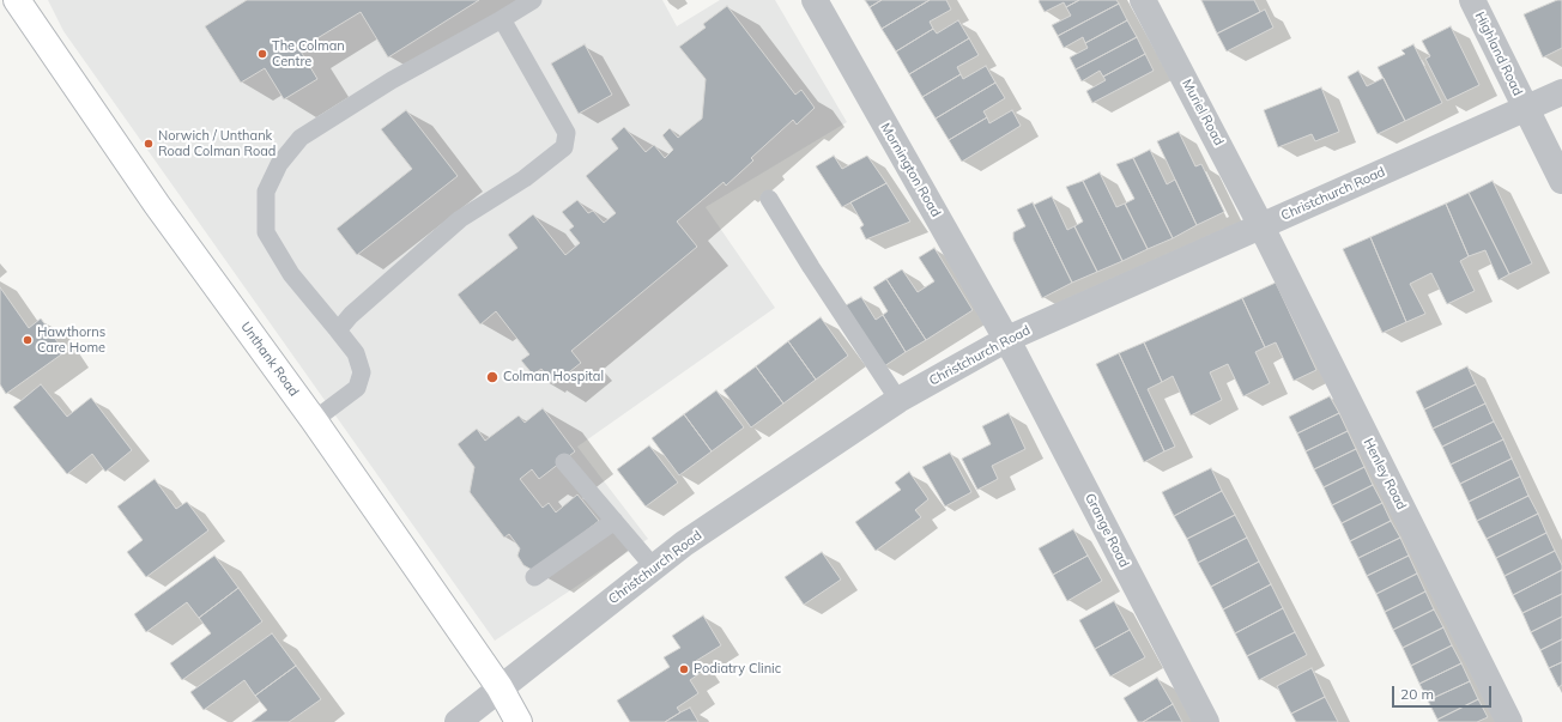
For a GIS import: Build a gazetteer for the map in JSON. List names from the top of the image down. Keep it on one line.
{"streets":{"street":["Highland Road","Muriel Road","Mornington Road","Christchurch Road","Unthank Road","Henley Road","Grange Road"]},"crossings":[["Highland Road","Christchurch Road"],["Muriel Road","Christchurch Road"],["Muriel Road","Henley Road"],["Mornington Road","Christchurch Road"],["Mornington Road","Grange Road"],["Christchurch Road","Unthank Road"],["Christchurch Road","Henley Road"],["Christchurch Road","Grange Road"]],"places":["The Colman Centre","Norwich / Unthank Road Colman Road","Hawthorns Care Home","Colman Hospital","Podiatry Clinic"],"scale_bar":"20 m"}
